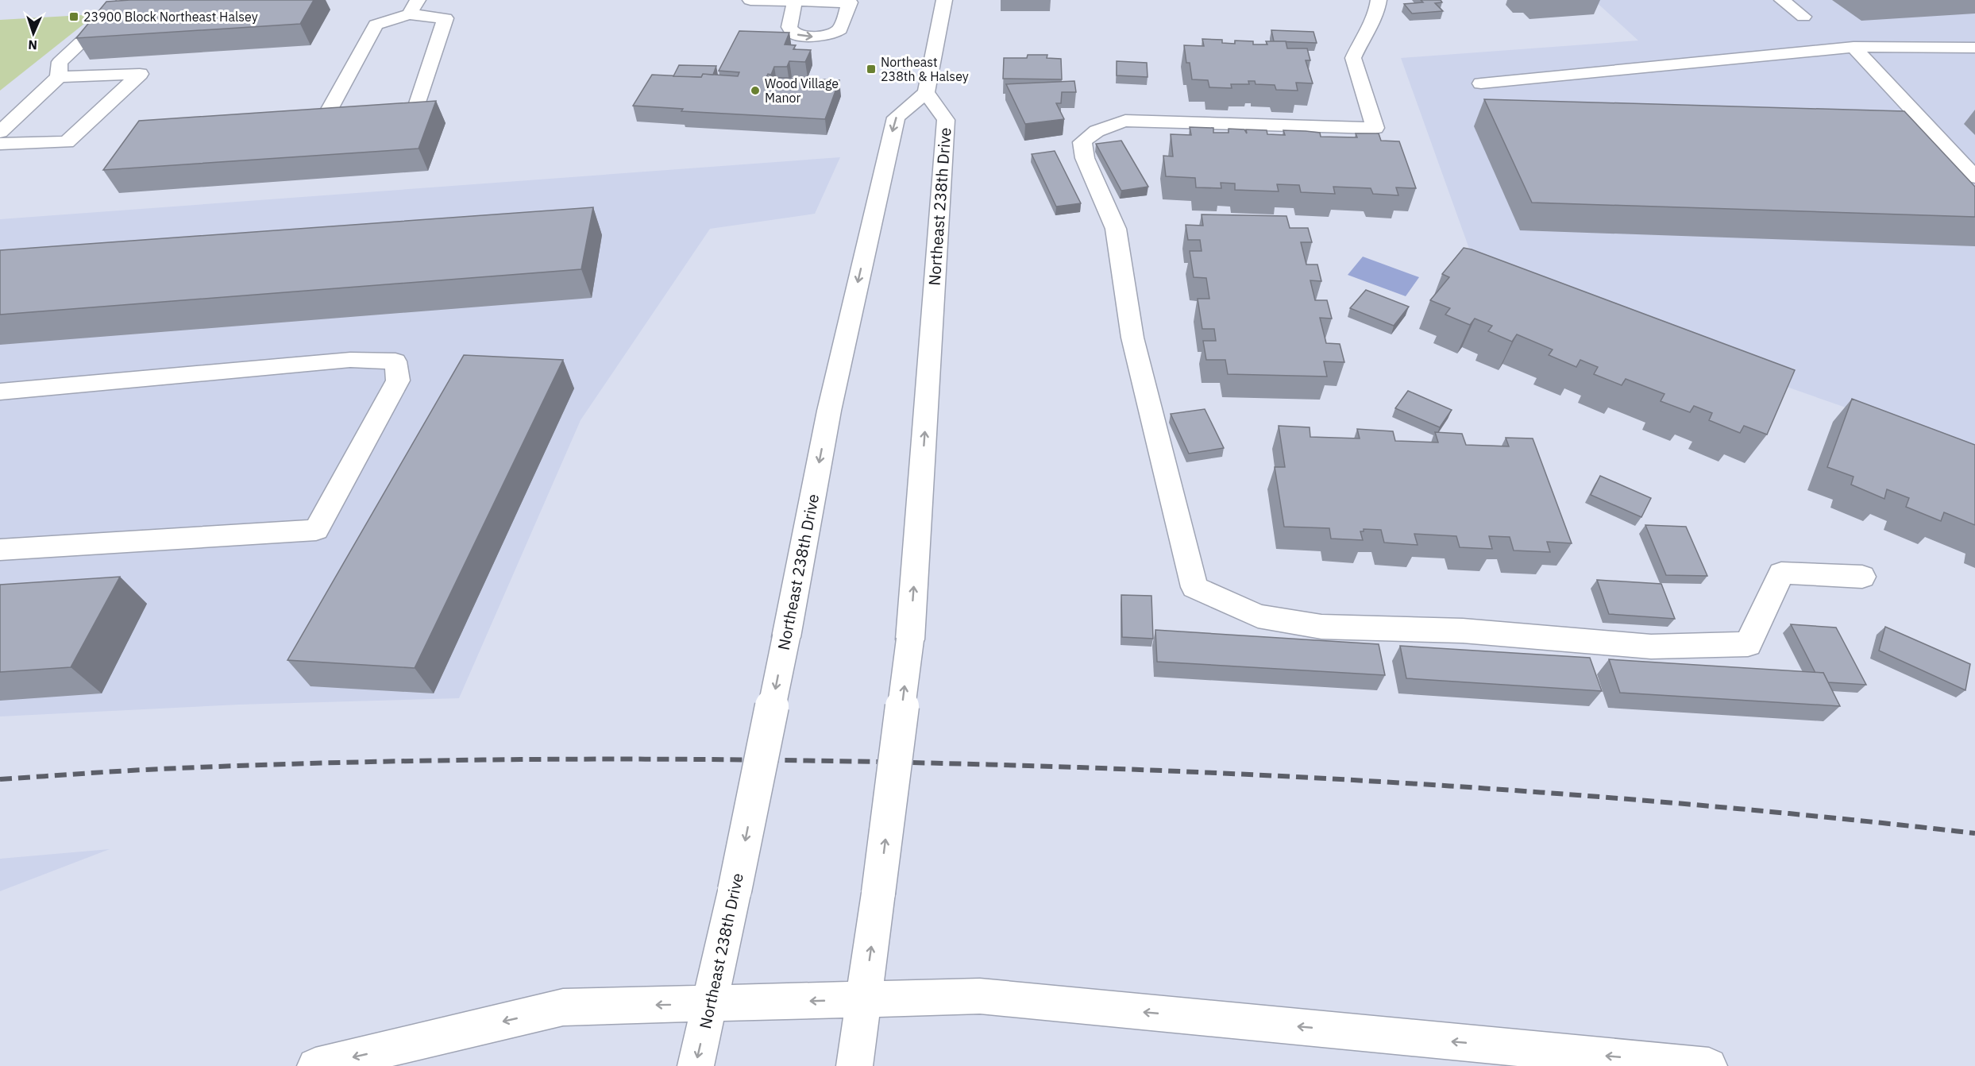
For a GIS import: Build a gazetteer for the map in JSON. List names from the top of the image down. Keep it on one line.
{"streets":{"main road":["Northeast 238th Drive"]},"places":{"transit":["23900 Block Northeast Halsey","Northeast 238th & Halsey"],"other":["Wood Village Manor"]},"north":"bottom"}
